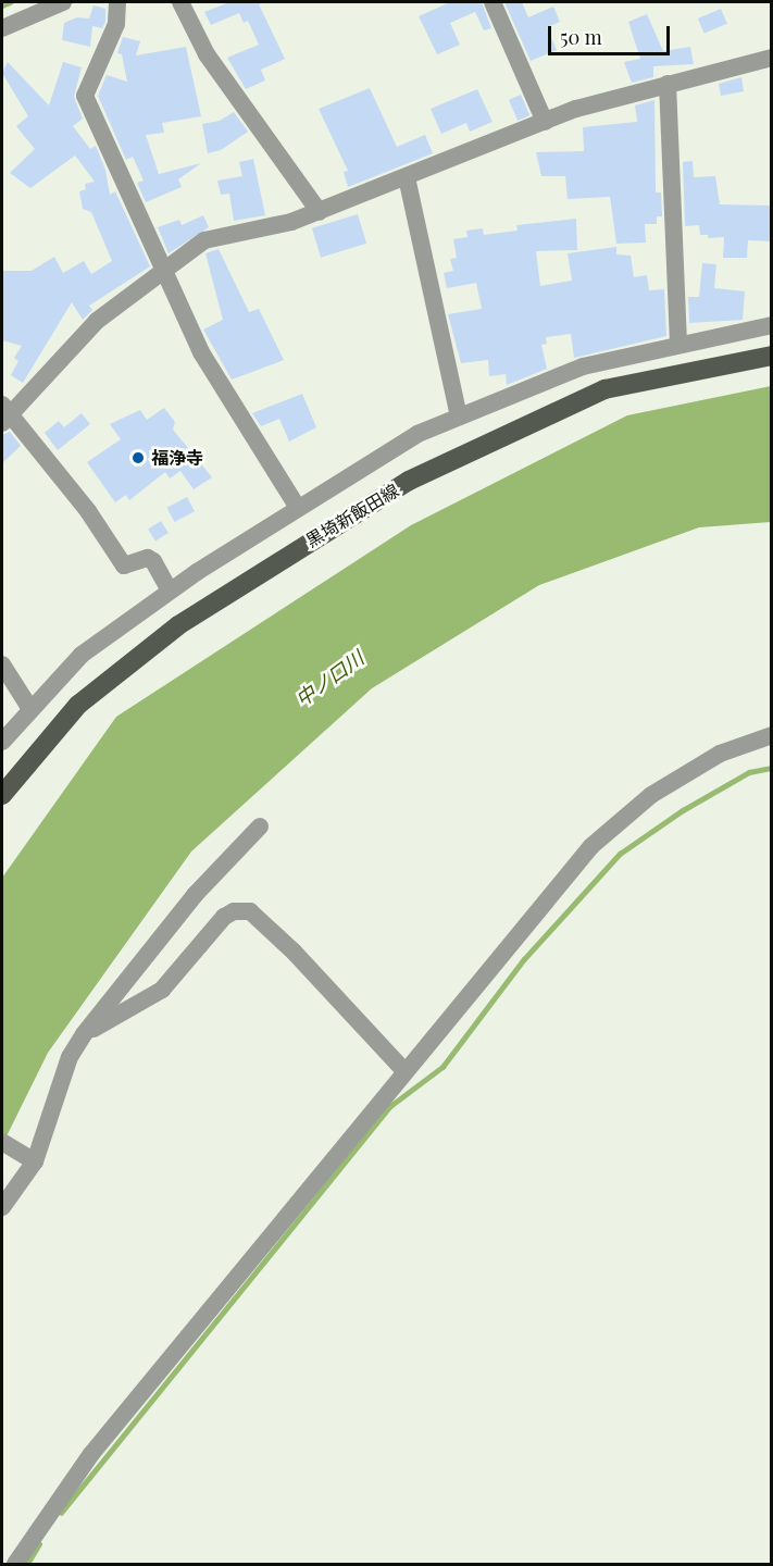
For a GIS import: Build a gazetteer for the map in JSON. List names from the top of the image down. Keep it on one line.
{"streets":{"main road":["黒埼新飯田線"]},"water":["中ノ口川"],"places":["福浄寺"],"scale_bar":"50 m"}
